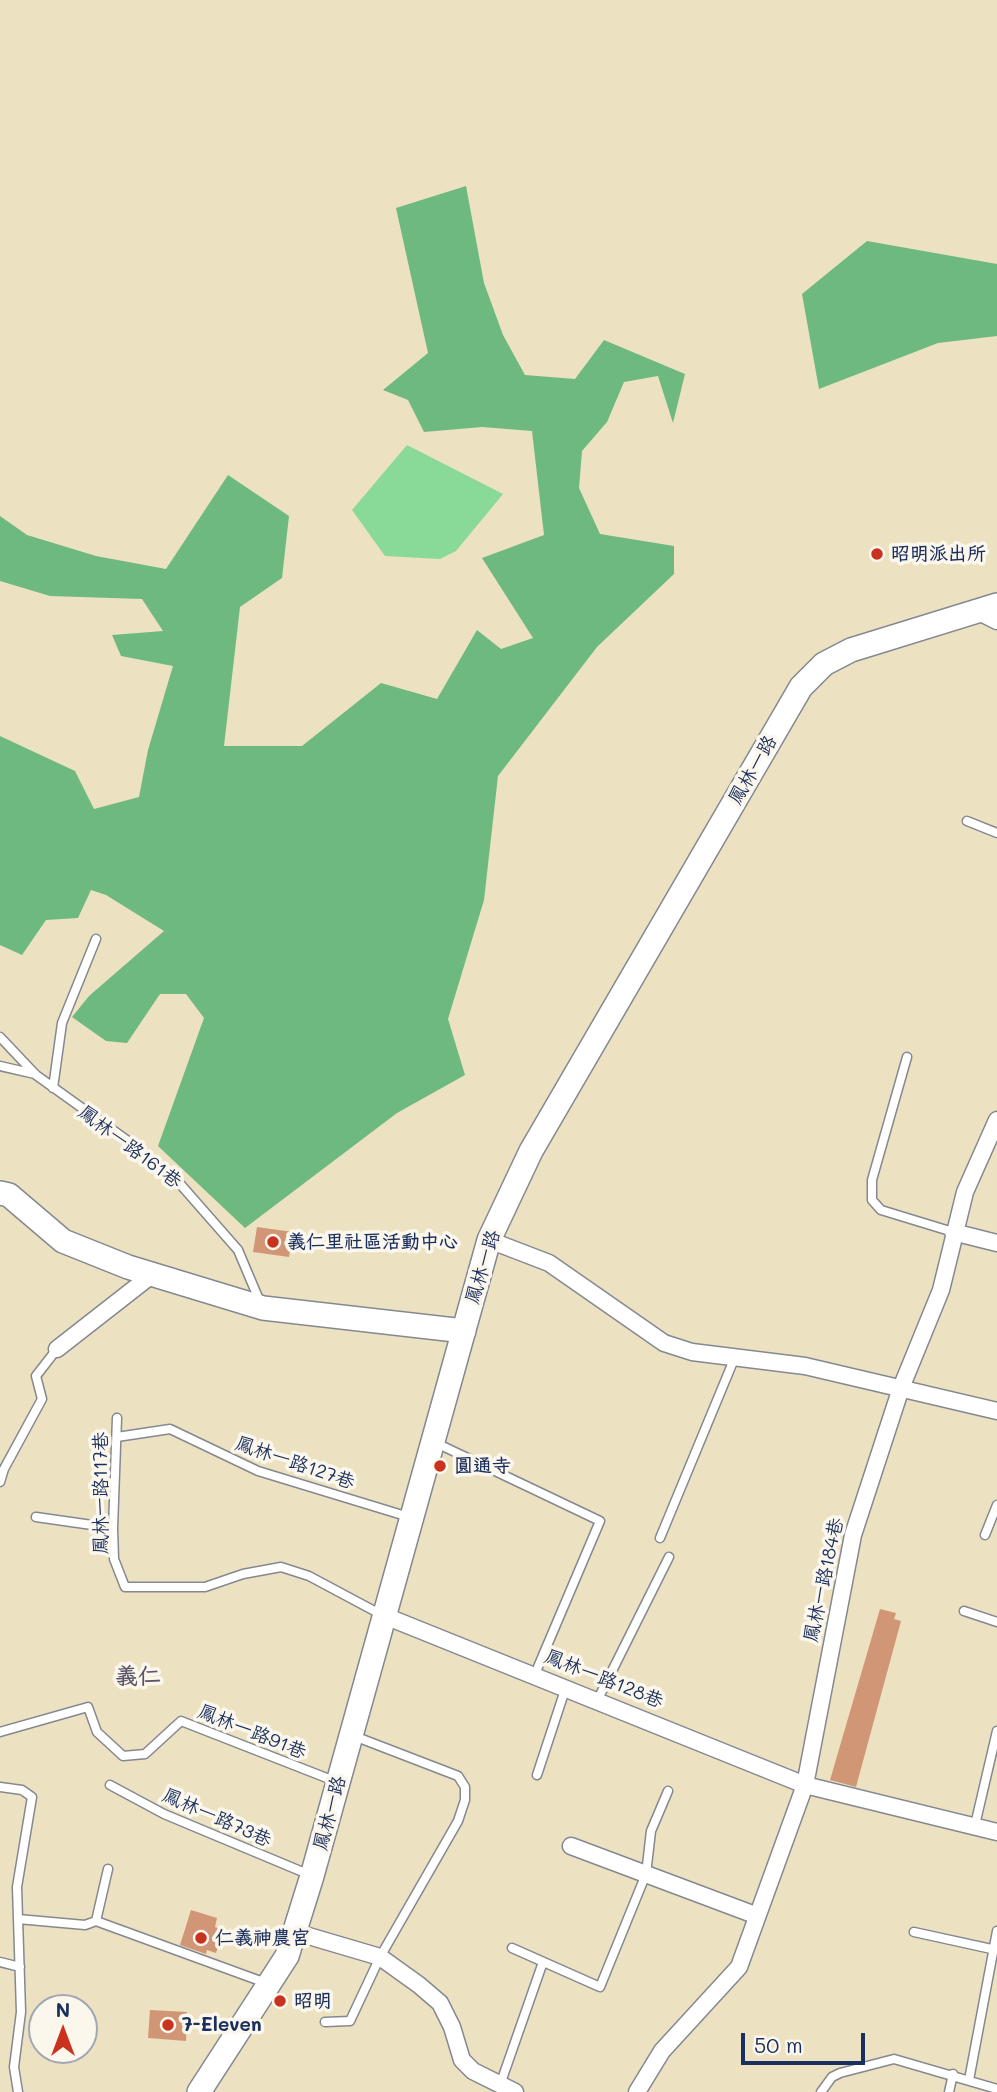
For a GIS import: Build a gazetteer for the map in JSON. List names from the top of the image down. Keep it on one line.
{"streets":{"street":["鳳林一路","鳳林一路184巷","鳳林一路128巷"],"lane":["鳳林一路161巷","鳳林一路127巷","鳳林一路117巷","鳳林一路91巷","鳳林一路73巷"]},"crossings":[["鳳林一路","鳳林一路127巷"],["鳳林一路","鳳林一路117巷"],["鳳林一路","鳳林一路128巷"],["鳳林一路","鳳林一路91巷"],["鳳林一路","鳳林一路73巷"],["鳳林一路127巷","鳳林一路117巷"],["鳳林一路117巷","鳳林一路128巷"],["鳳林一路184巷","鳳林一路128巷"]],"districts":["義仁"],"places":["昭明派出所","義仁里社區活動中心","圓通寺","仁義神農宮","昭明","7-Eleven"],"scale_bar":"50 m","north":"top"}
